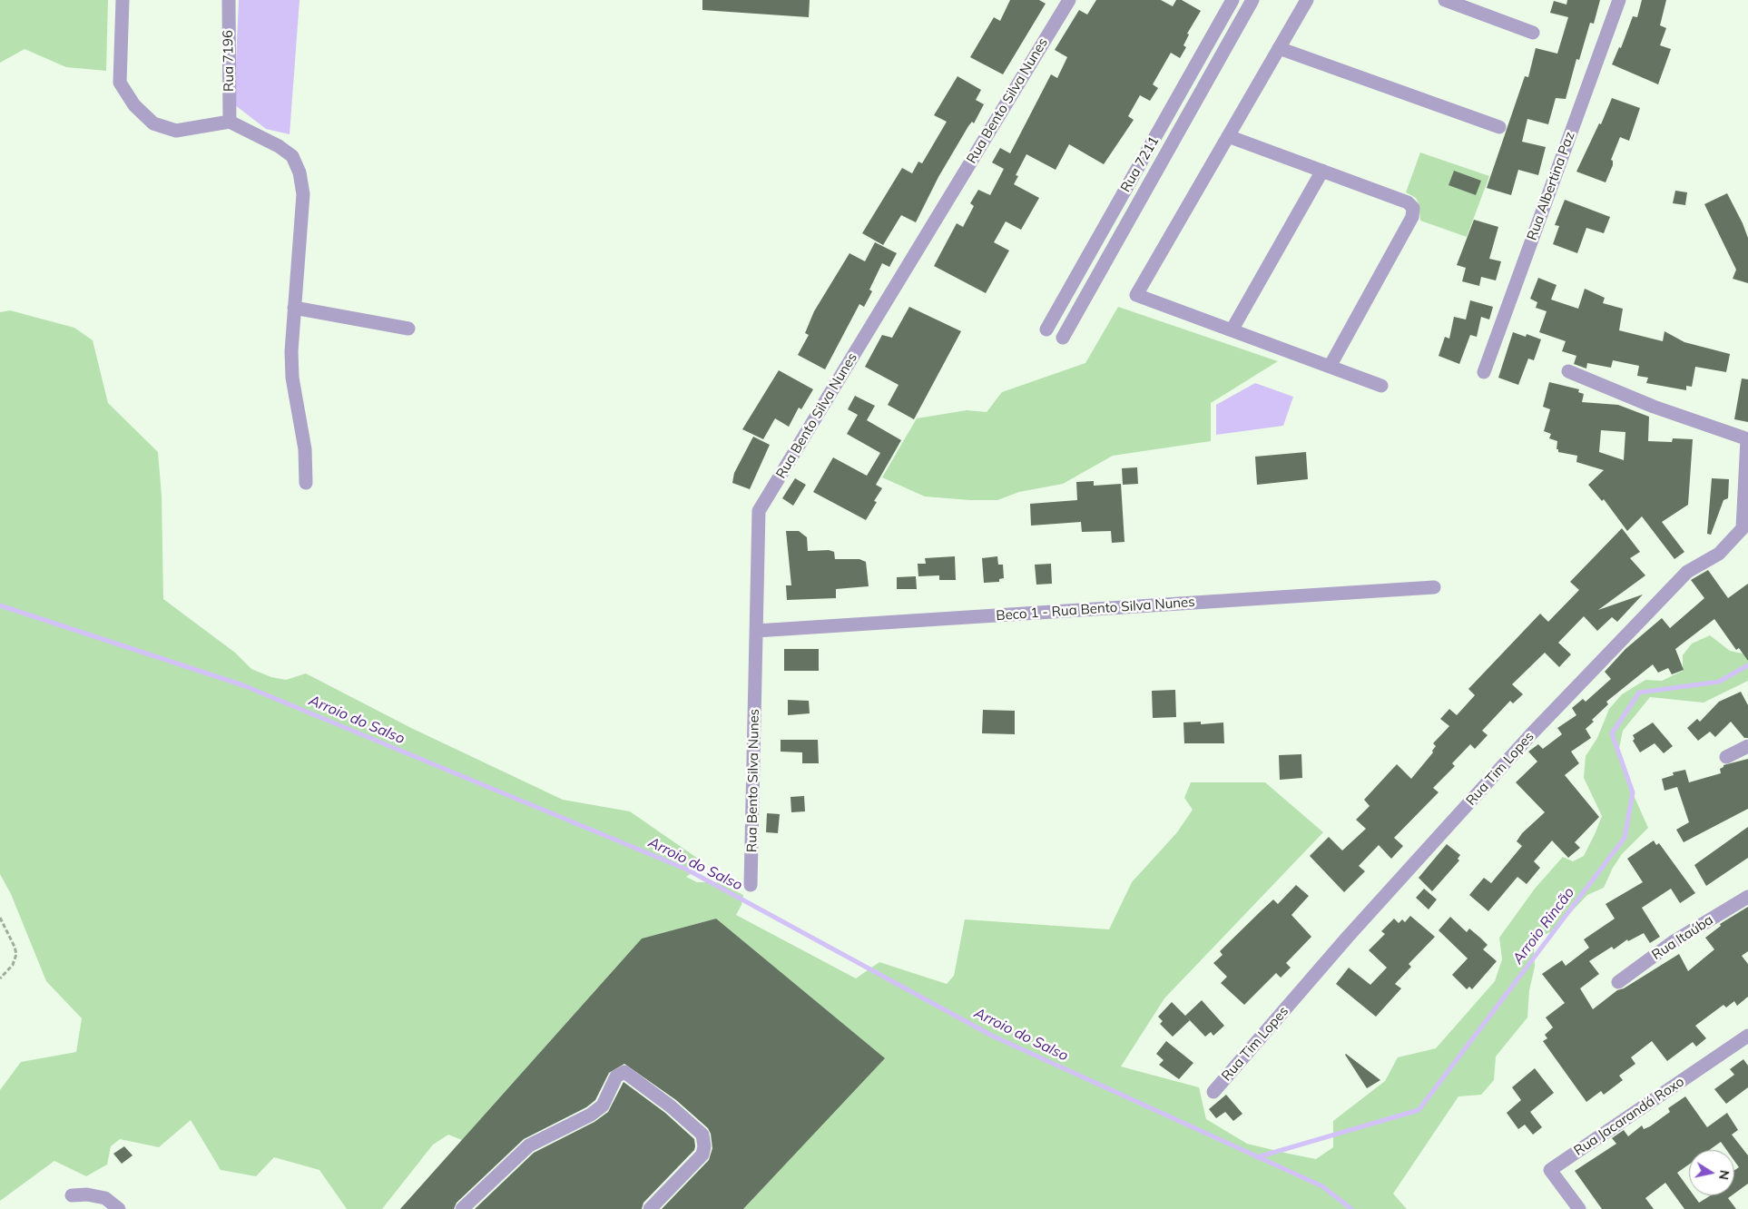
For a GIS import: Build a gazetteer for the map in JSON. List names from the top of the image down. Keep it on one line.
{"streets":{"street":["Rua 7196","Rua Bento Silva Nunes","Rua 7211","Rua Albertina Paz","Beco 1 - Rua Bento Silva Nunes","Rua Tim Lopes","Rua Itaúba","Rua Jacarandá Roxo"]},"crossings":[["Rua Bento Silva Nunes","Beco 1 - Rua Bento Silva Nunes"]],"water":["Arroio do Salso","Arroio Rincão"],"north":"right"}
